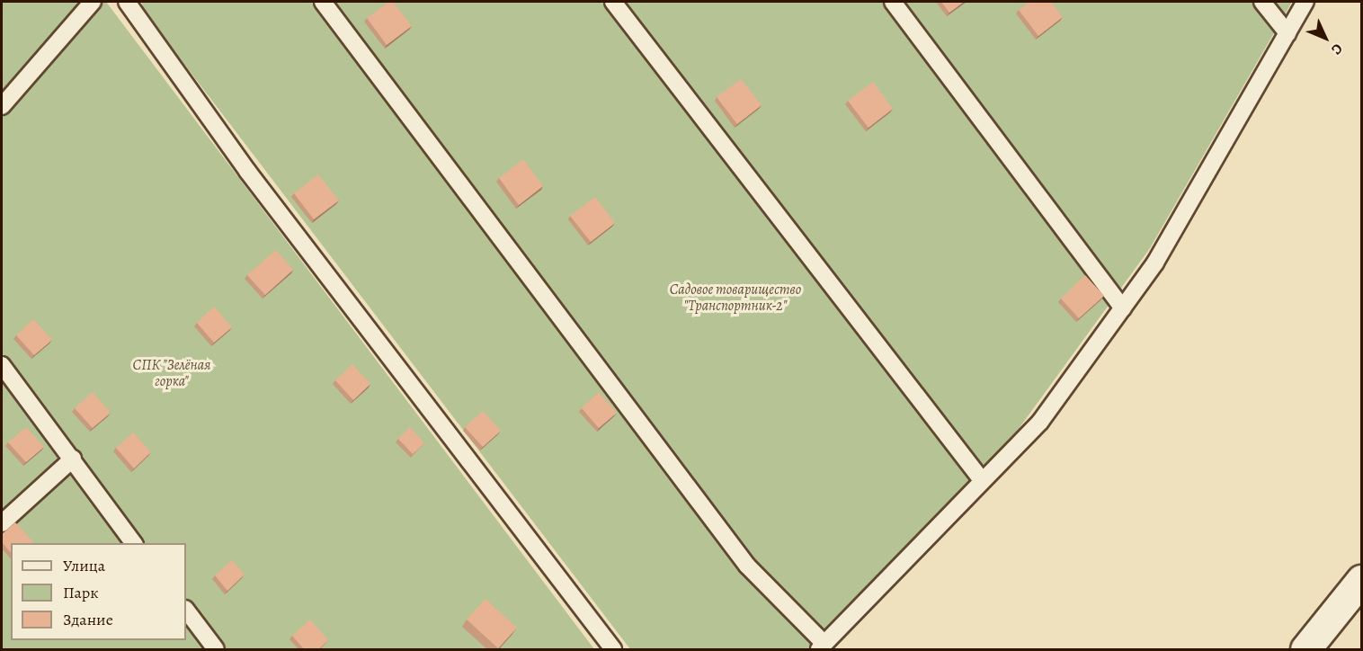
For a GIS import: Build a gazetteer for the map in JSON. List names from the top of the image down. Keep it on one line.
{"parks":["Садовое товарищество \"Транспортник-2\"","СПК \"Зелёная горка\""],"legend":["Улица","Парк","Здание"],"north":"bottom right"}
